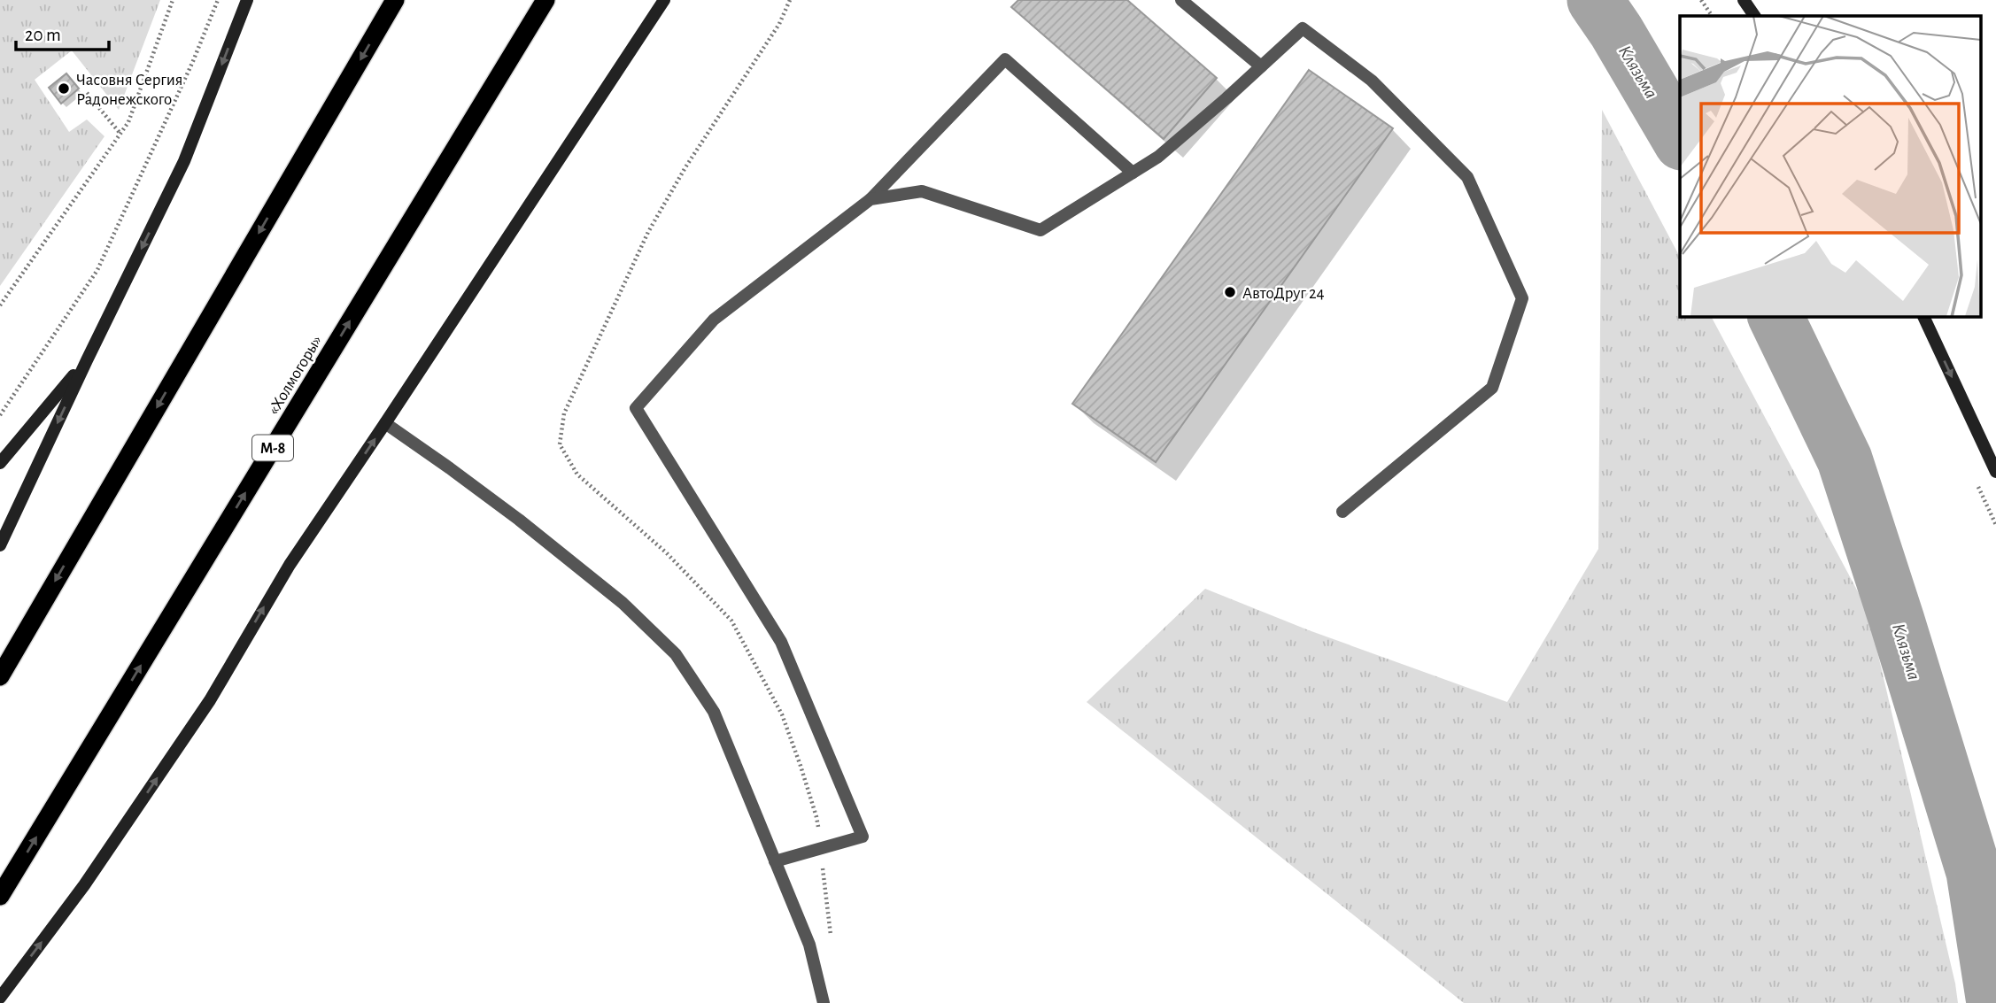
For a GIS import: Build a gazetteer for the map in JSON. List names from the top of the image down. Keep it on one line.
{"streets":{"highway":["«Холмогоры»","М-8"]},"water":["Клязьма"],"places":["Часовня Сергия Радонежского","АвтоДруг 24"],"scale_bar":"20 m"}
